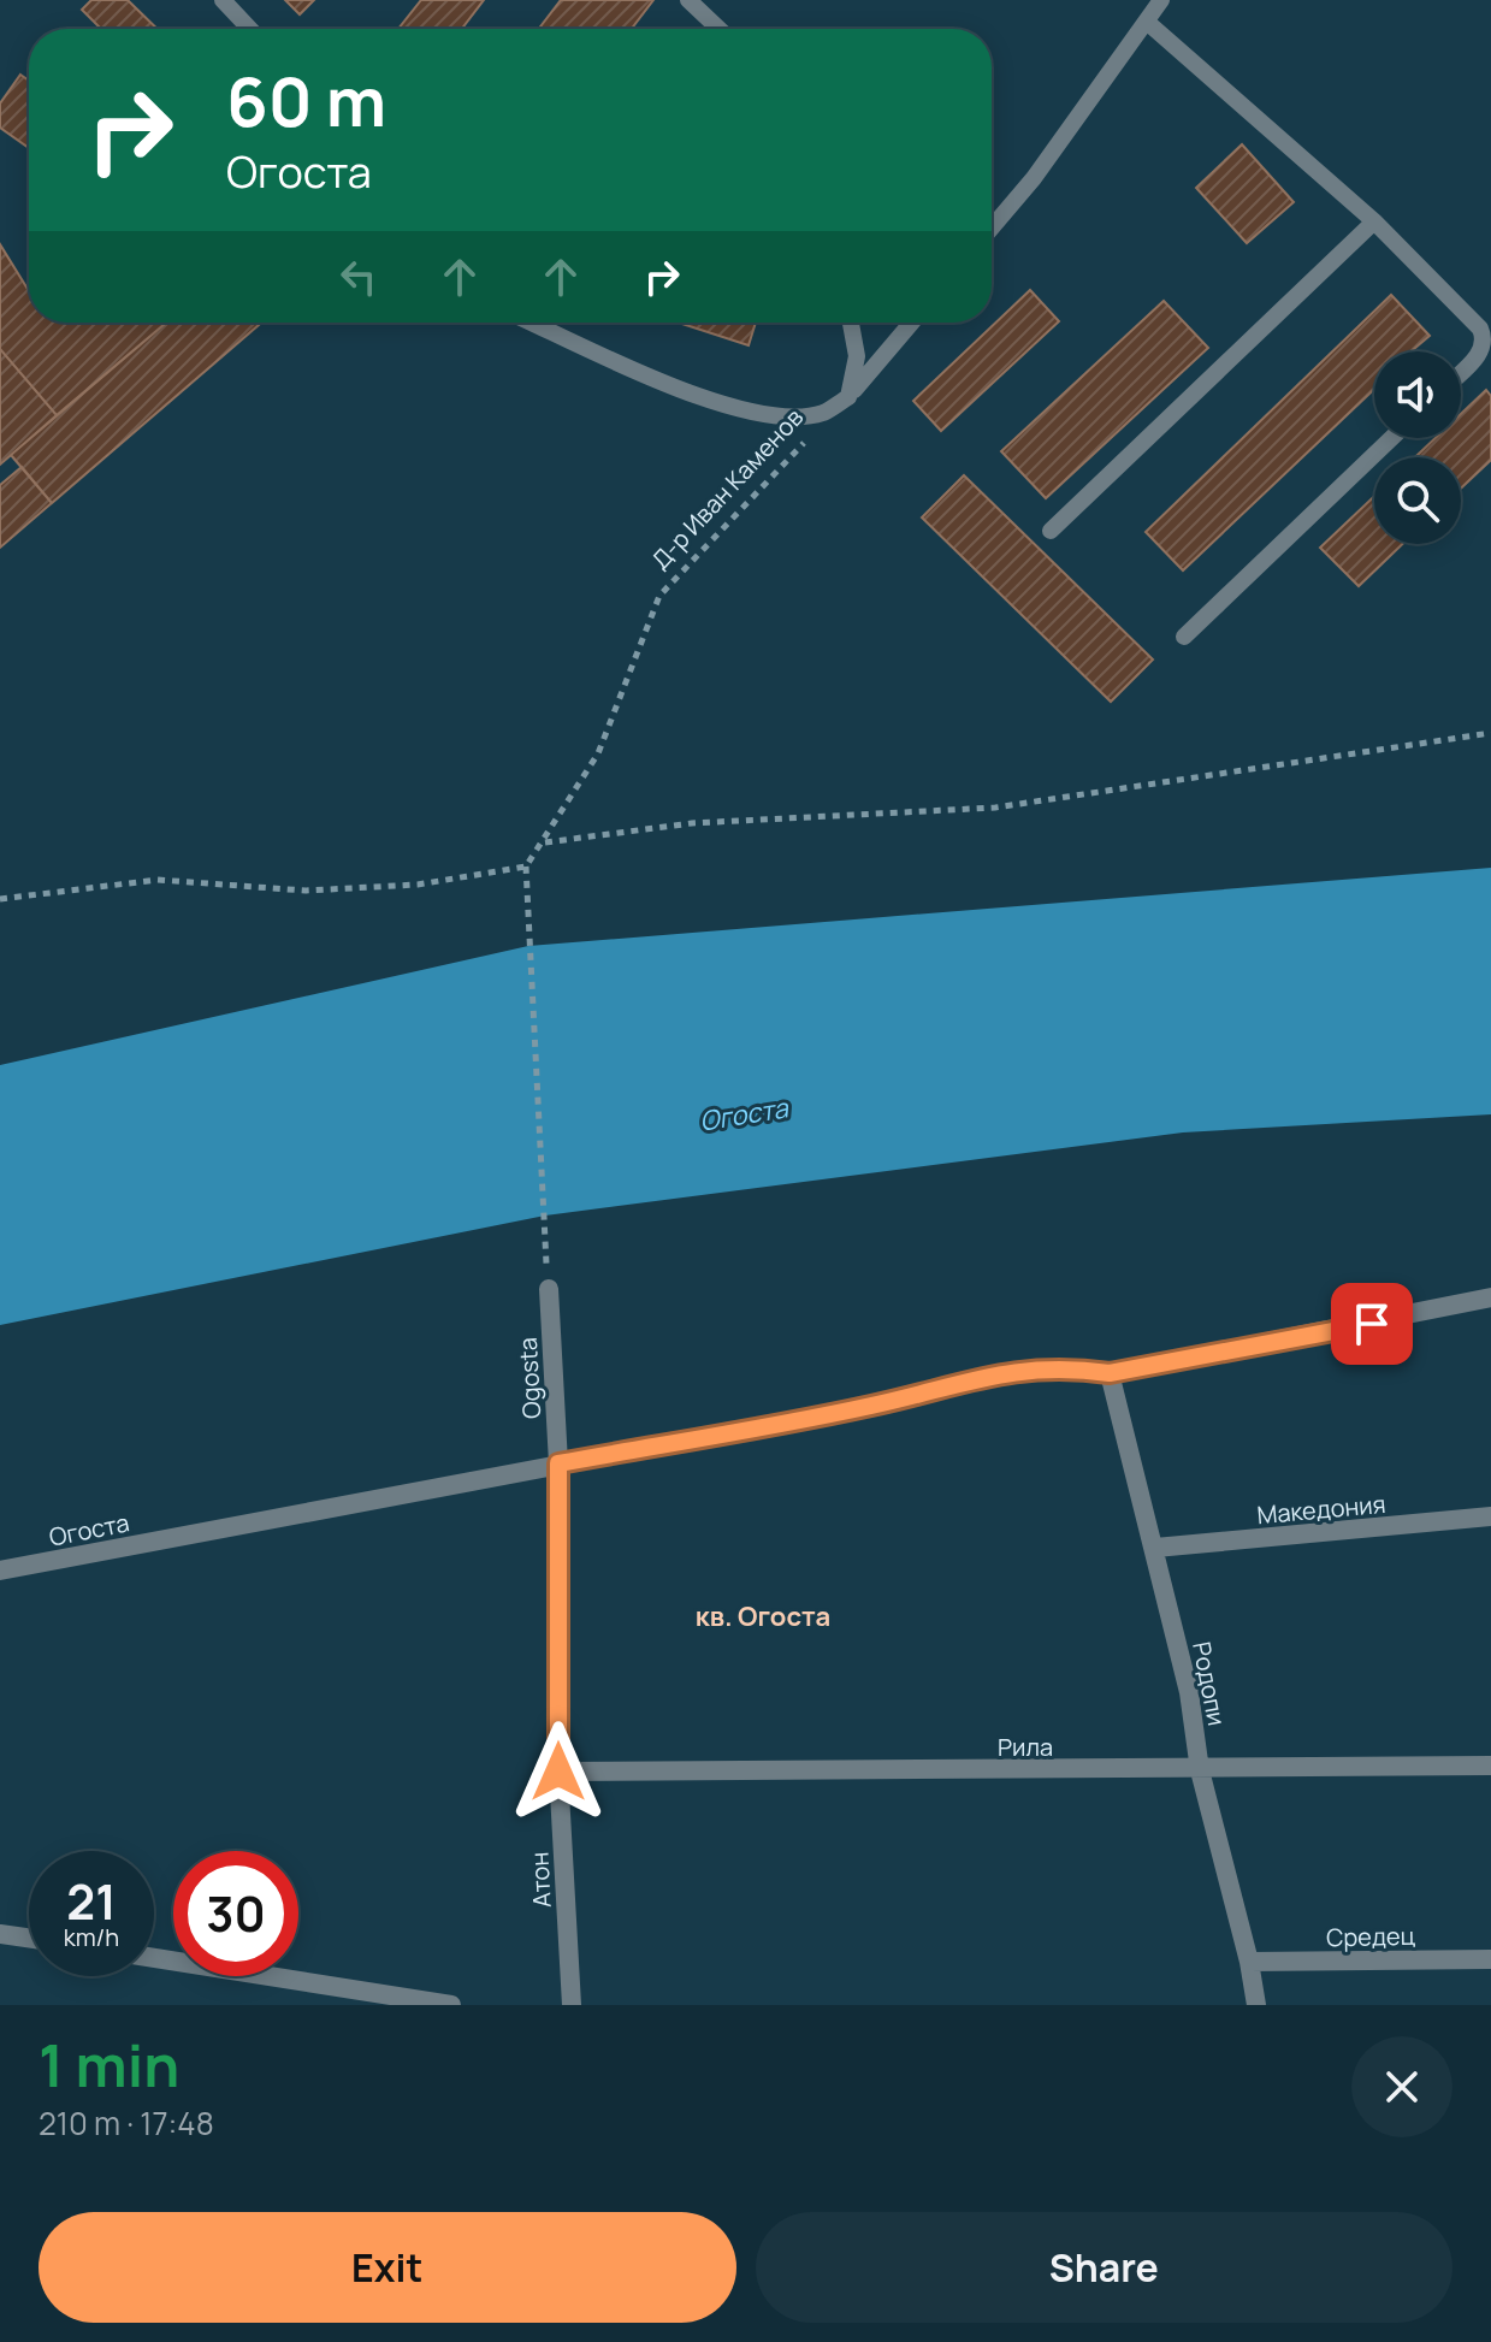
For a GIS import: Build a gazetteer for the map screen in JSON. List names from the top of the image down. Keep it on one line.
{"streets":{"street":["Ogosta","Македония","Огоста","Родопи","Рила","Атон","Средец"],"path":["Д-р Иван Каменов"]},"crossings":[["Ogosta","Огоста"],["Ogosta","Атон"],["Македония","Родопи"],["Огоста","Родопи"],["Огоста","Атон"],["Родопи","Рила"],["Родопи","Средец"],["Рила","Атон"]],"districts":["кв. Огоста"],"water":["Огоста"],"page":{"turn":["60 m","Огоста"],"speed":"21 km/h","limit":"30","heading":["1 min","210 m · 17:48"],"buttons":["Exit","Share"]}}
